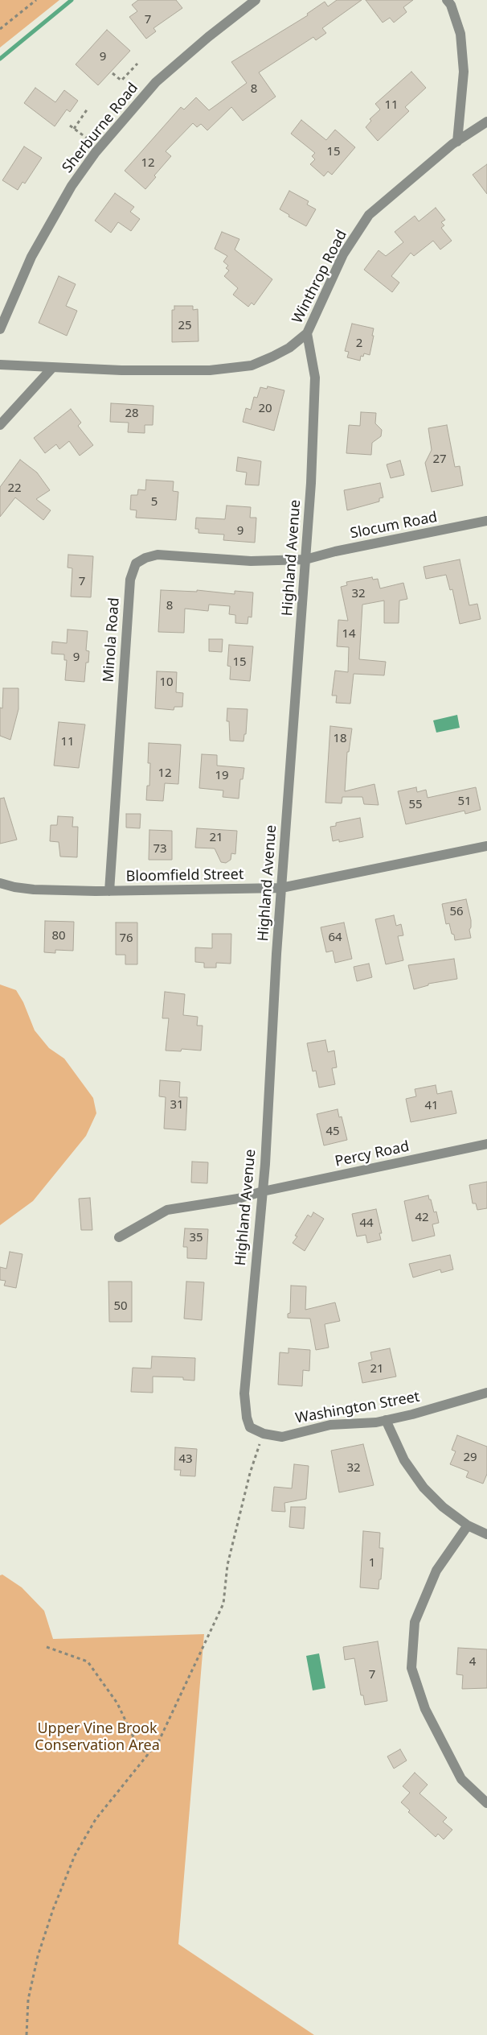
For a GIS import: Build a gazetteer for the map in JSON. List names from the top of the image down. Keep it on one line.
{"streets":{"street":["Sherburne Road","Winthrop Road","Slocum Road","Highland Avenue","Minola Road","Bloomfield Street","Percy Road","Washington Street"]},"crossings":[["Winthrop Road","Highland Avenue"],["Slocum Road","Highland Avenue"],["Slocum Road","Minola Road"],["Highland Avenue","Minola Road"],["Highland Avenue","Bloomfield Street"],["Highland Avenue","Percy Road"],["Highland Avenue","Washington Street"],["Minola Road","Bloomfield Street"]],"parks":["Upper Vine Brook Conservation Area"],"house_numbers":["7","9","8","11","15","12","25","2","20","28","27","22","5","9","7","32","8","14","9","15","10","18","11","12","19","51","55","21","73","56","80","64","76","31","41","45","42","44","35","50","21","29","43","32","1","4","7"]}
